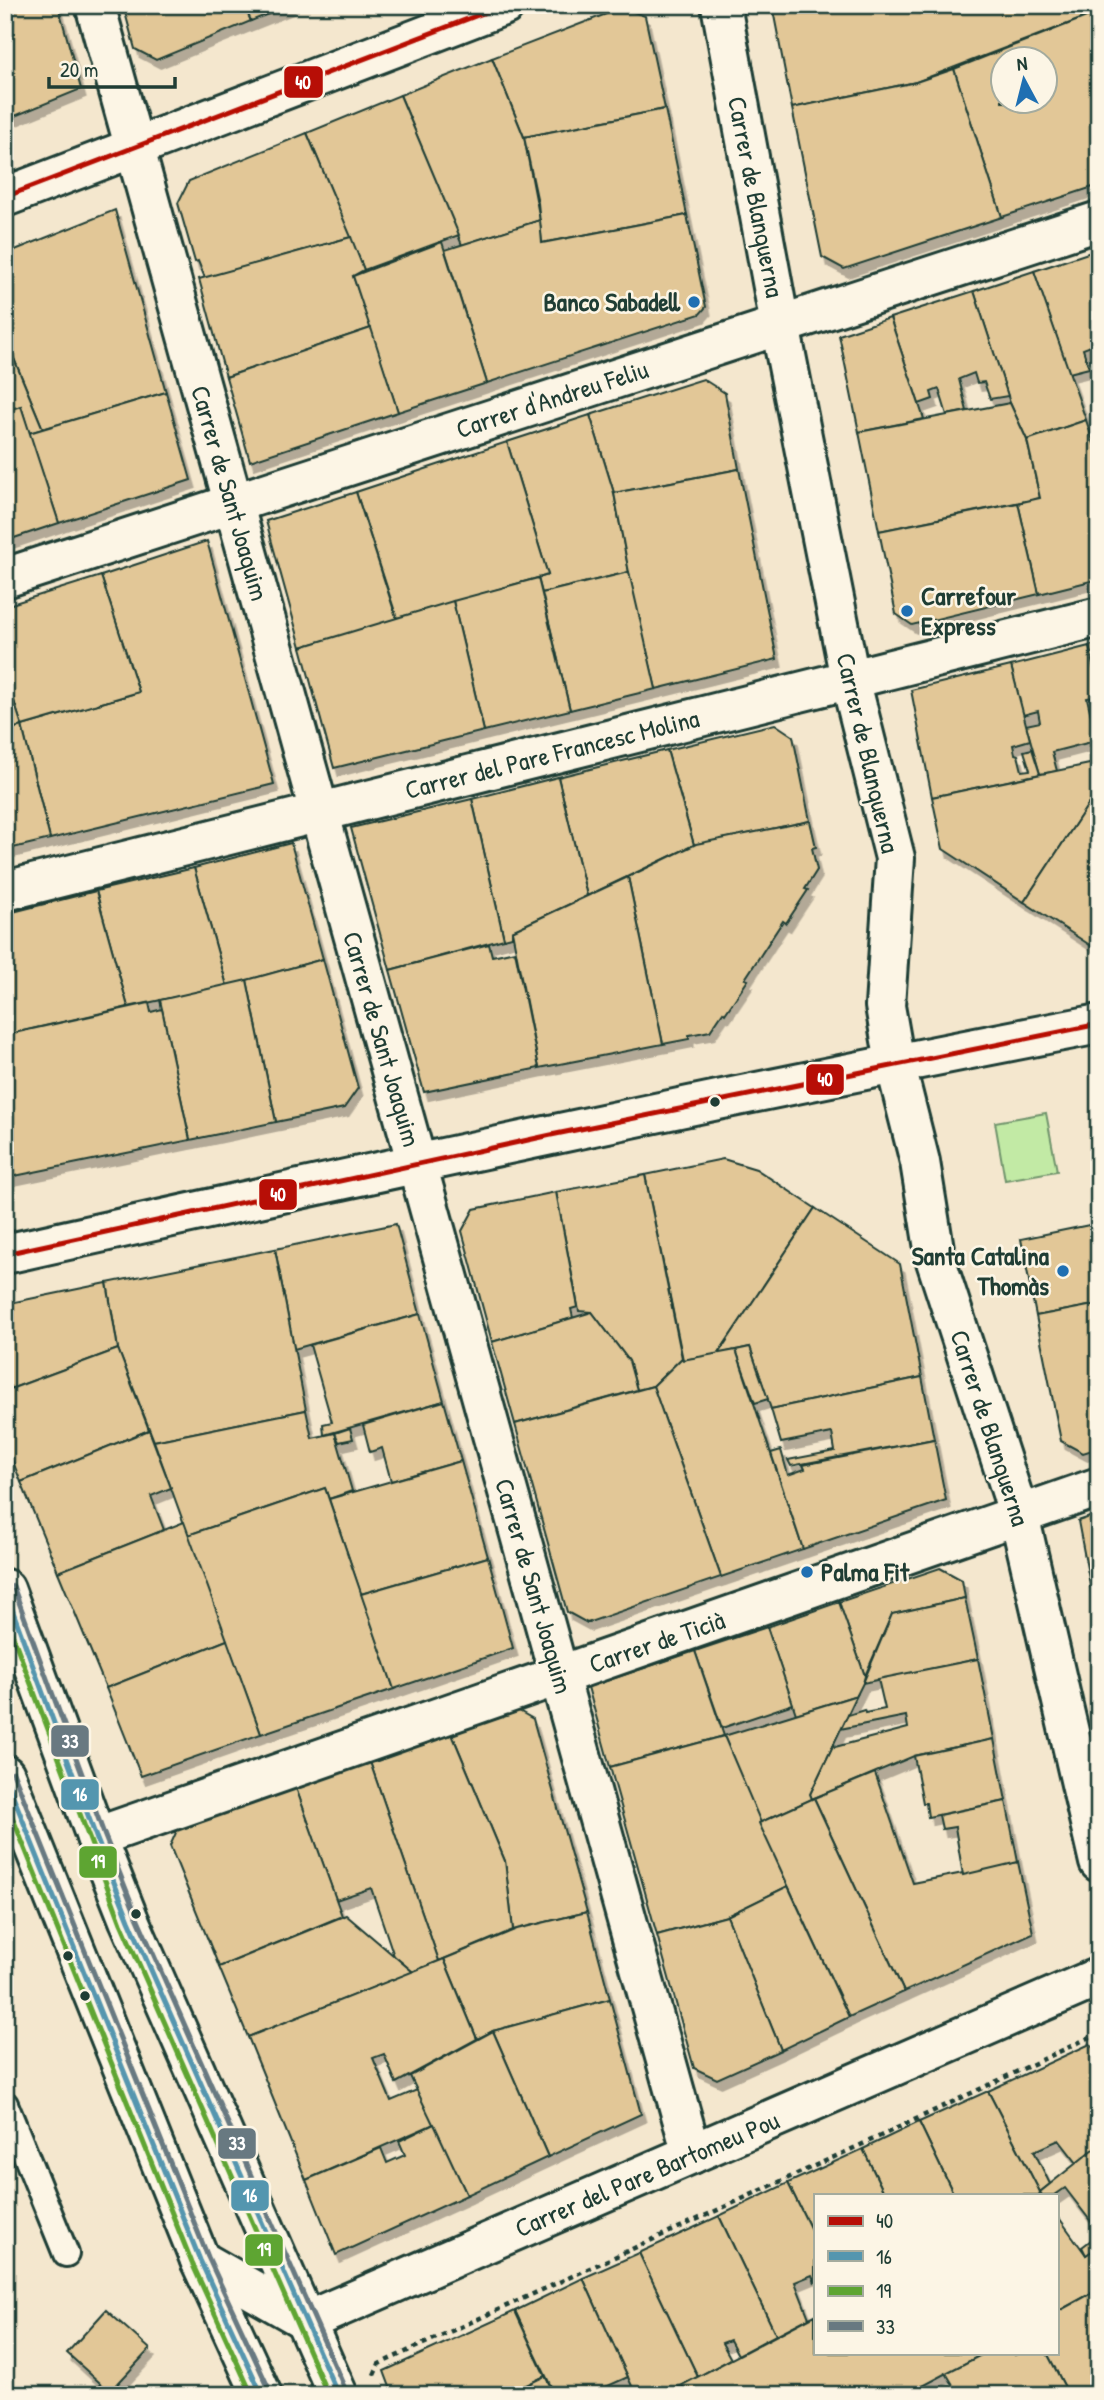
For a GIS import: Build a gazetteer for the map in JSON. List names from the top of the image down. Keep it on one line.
{"streets":{"street":["Carrer de Blanquerna","Carrer d'Andreu Feliu","Carrer de Sant Joaquim","Carrer del Pare Francesc Molina","Carrer de Ticià","Carrer del Pare Bartomeu Pou"]},"crossings":[["Carrer de Blanquerna","Carrer d'Andreu Feliu"],["Carrer de Blanquerna","Carrer del Pare Francesc Molina"],["Carrer de Blanquerna","Carrer de Ticià"],["Carrer d'Andreu Feliu","Carrer de Sant Joaquim"],["Carrer de Sant Joaquim","Carrer del Pare Francesc Molina"],["Carrer de Sant Joaquim","Carrer de Ticià"],["Carrer de Sant Joaquim","Carrer del Pare Bartomeu Pou"]],"places":["Banco Sabadell","Carrefour Express","Santa Catalina Thomàs","Palma Fit"],"lines":["transit line 40","transit line 33","transit line 16","transit line 19"],"legend":["40","16","19","33"],"scale_bar":"20 m","north":"top"}
